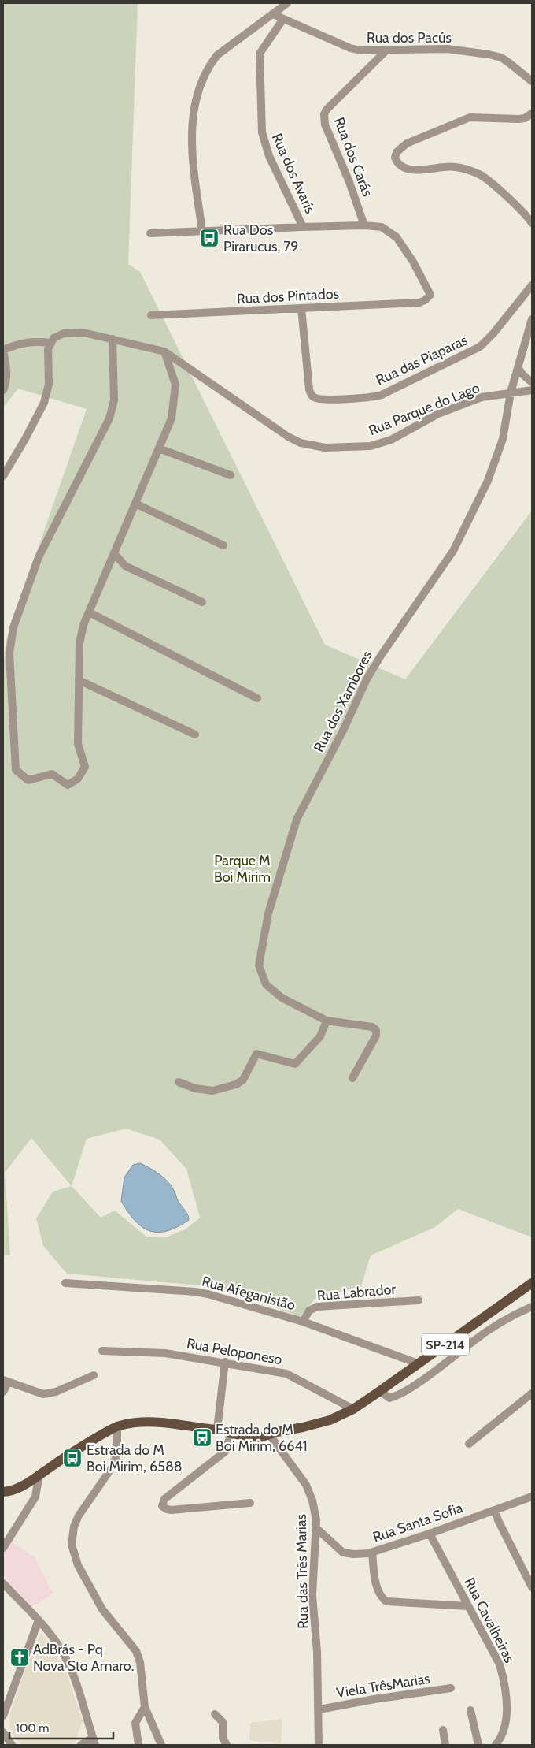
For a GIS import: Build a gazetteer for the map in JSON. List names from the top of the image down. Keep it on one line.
{"streets":{"main road":["SP-214"],"street":["Rua dos Pacús","Rua dos Carás","Rua dos Avarís","Rua dos Pintados","Rua das Piaparas","Rua Parque do Lago","Rua dos Xambores","Rua Labrador","Rua Afeganistão","Rua Peloponeso","Rua Santa Sofia","Rua das Três Marias","Rua Cavalheiras","Viela TrêsMarias"]},"crossings":[["Rua dos Pacús","Rua dos Carás"],["Rua dos Pacús","Rua dos Avarís"],["Rua dos Carás","Rua dos Pintados"],["Rua dos Pintados","Rua das Piaparas"],["Rua Parque do Lago","Rua dos Xambores"],["Rua Labrador","Rua Afeganistão"],["Rua Afeganistão","SP-214"],["SP-214","Rua Peloponeso"],["SP-214","Rua das Três Marias"],["Rua Santa Sofia","Rua das Três Marias"],["Rua Santa Sofia","Rua Cavalheiras"],["Rua das Três Marias","Viela TrêsMarias"]],"parks":["Parque M Boi Mirim"],"places":{"bus stop":["Rua Dos Pirarucus, 79","Estrada do M Boi Mirim, 6641","Estrada do M Boi Mirim, 6588"],"church":["AdBrás - Pq Nova Sto Amaro."]},"scale_bar":"100 m"}
